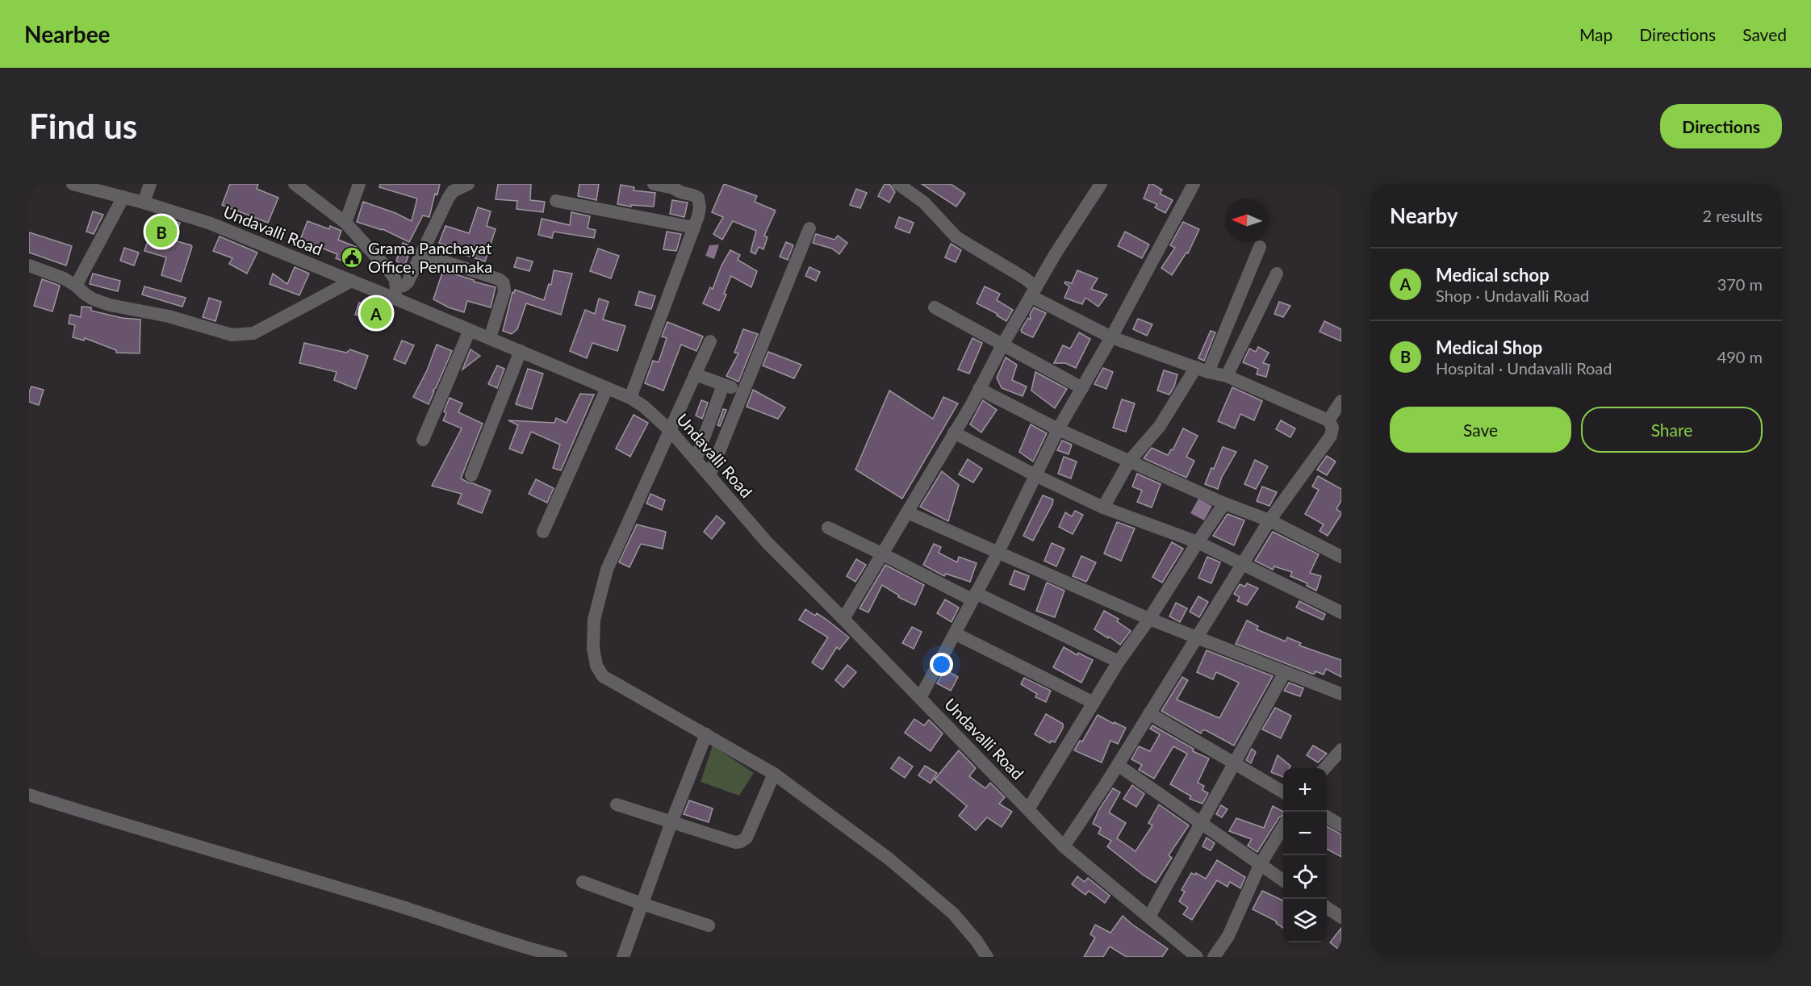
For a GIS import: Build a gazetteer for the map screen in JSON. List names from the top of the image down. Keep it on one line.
{"streets":{"street":["Undavalli Road"]},"places":{"public building":["Grama Panchayat Office, Penumaka"]},"north":"left","page":{"header":"Nearbee","nav":["Map","Directions","Saved"],"buttons":["Directions",["Save","Share"]],"title":"Find us","heading":["Nearby","2 results"],"pins":["B","A"],"list":[{"mark":"A","name":"Medical schop","note":"Shop · Undavalli Road","value":"370 m"},{"mark":"B","name":"Medical Shop","note":"Hospital · Undavalli Road","value":"490 m"}],"map_buttons":["+","−"]}}
